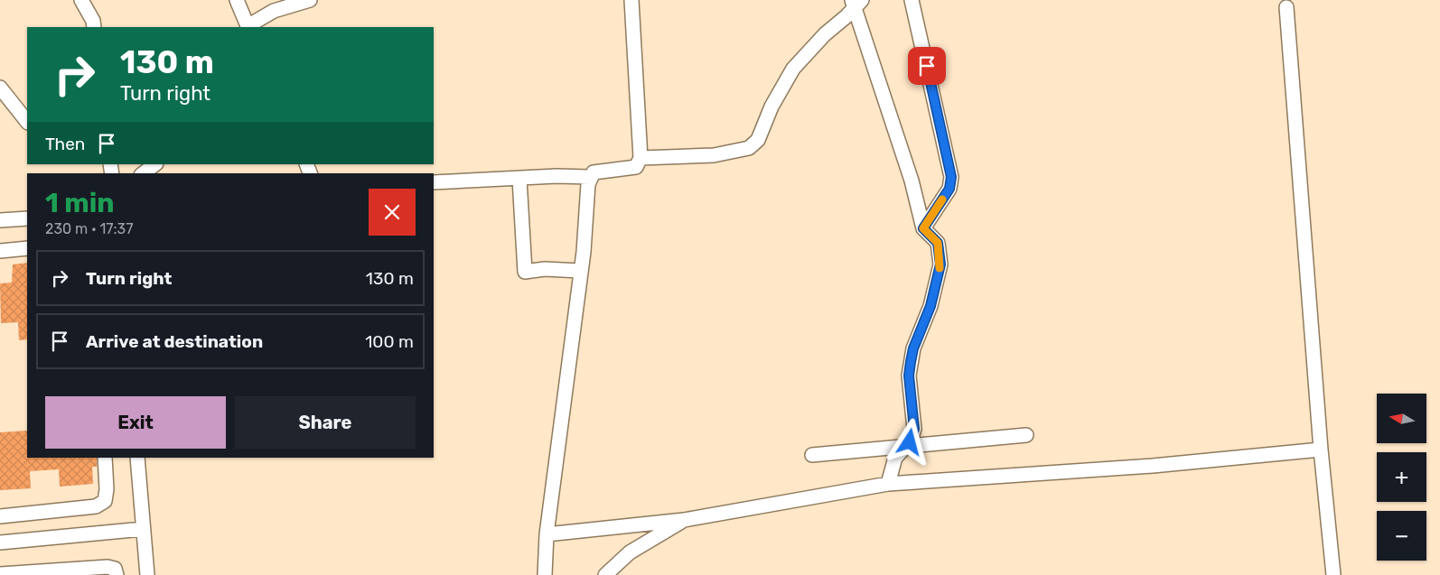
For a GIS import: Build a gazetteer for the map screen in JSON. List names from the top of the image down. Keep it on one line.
{"north":"left","page":{"turn":["130 m","Turn right"],"then":"Then","heading":["1 min","230 m · 17:37"],"list":[{"name":"Turn right","value":"130 m"},{"name":"Arrive at destination","value":"100 m"}],"buttons":["Exit","Share"],"map_buttons":["+","−"]}}
